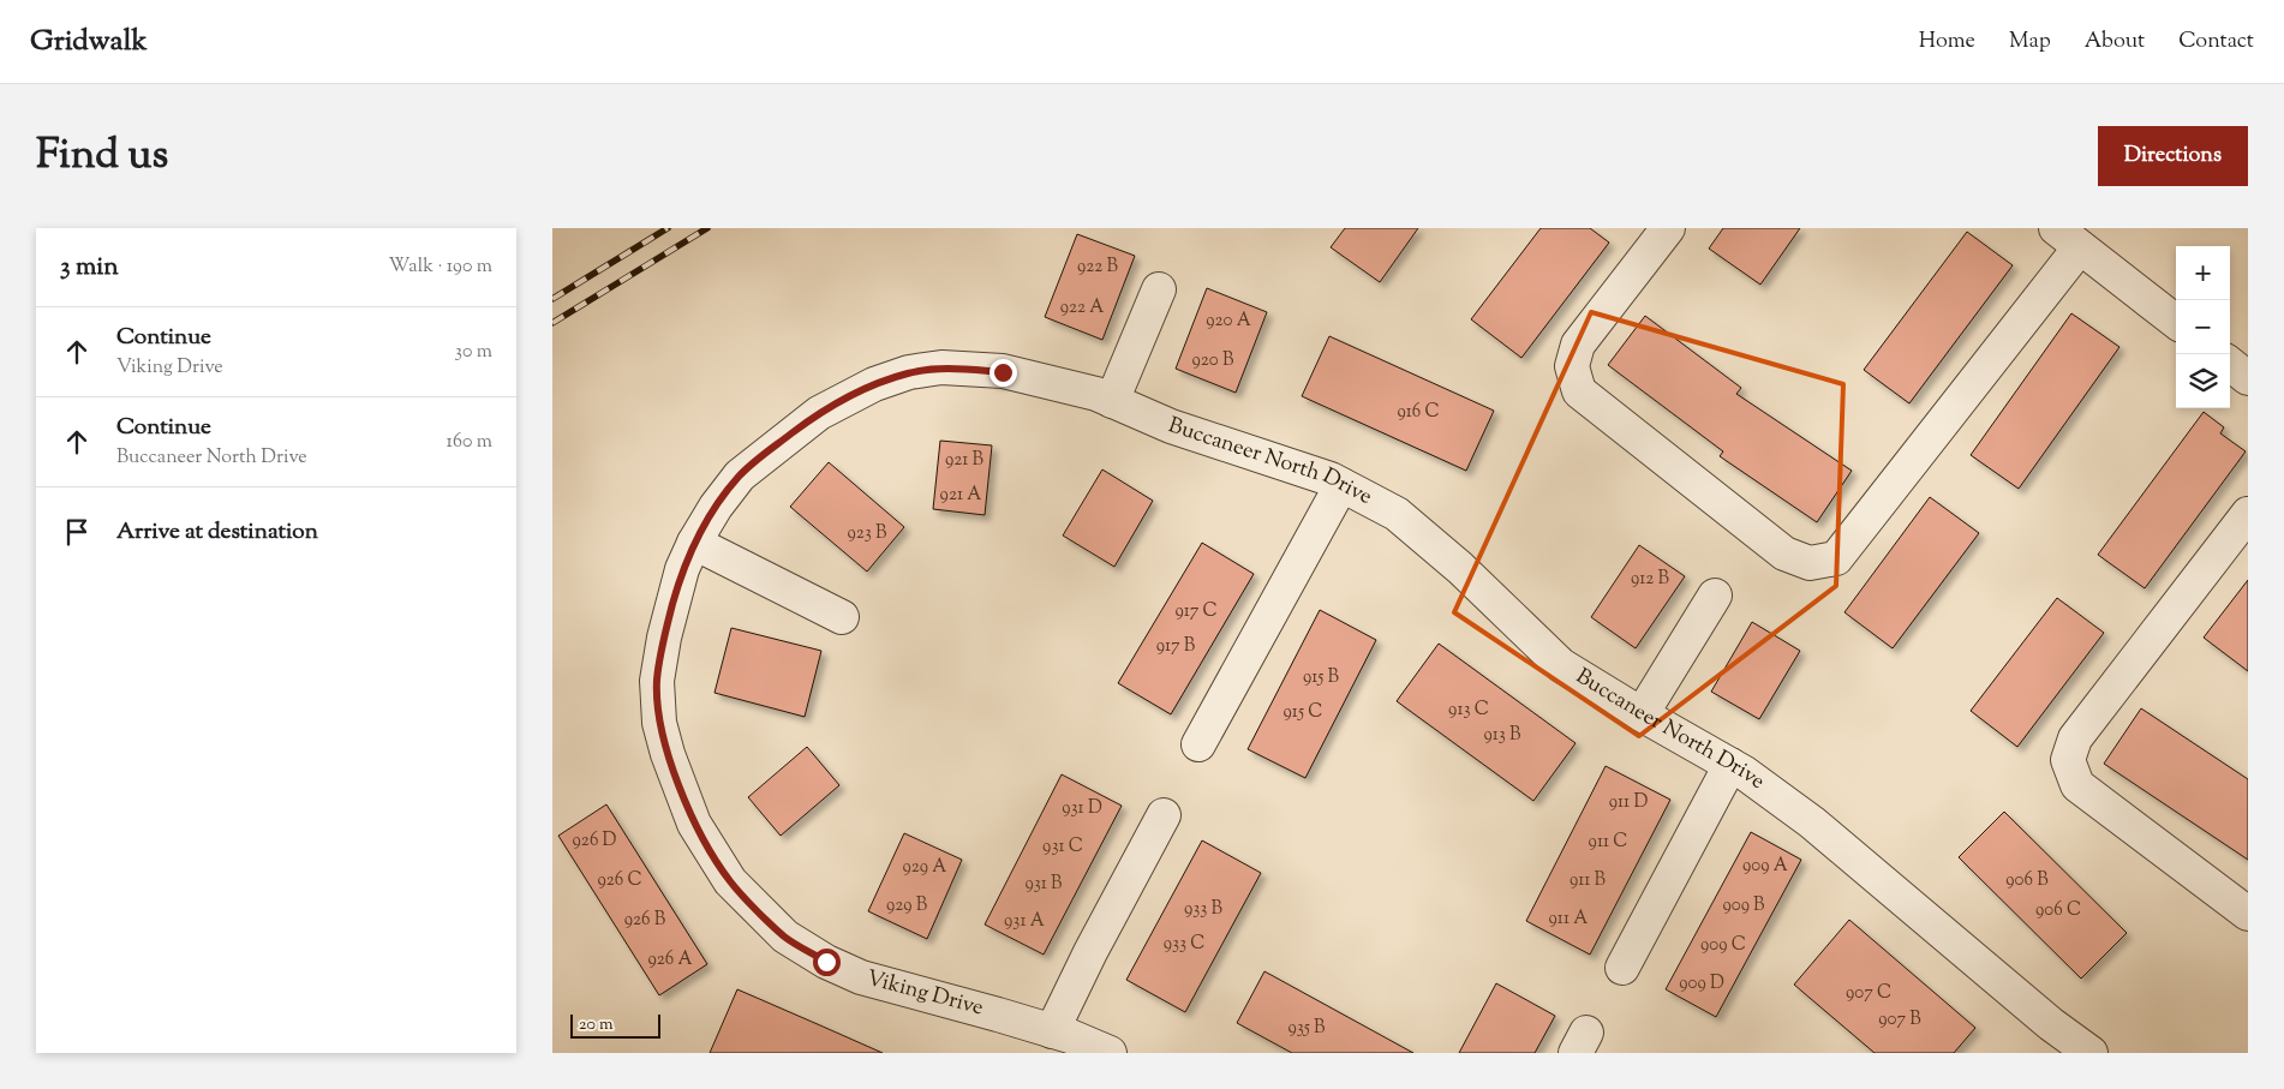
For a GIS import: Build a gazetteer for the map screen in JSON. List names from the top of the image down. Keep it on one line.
{"streets":{"street":["Buccaneer North Drive","Viking Drive"]},"crossings":[["Buccaneer North Drive","Viking Drive"]],"house_numbers":["922 B","922 A","920 A","920 B","916 C","921 B","921 A","923 B","912 B","917 C","917 B","915 B","913 C","915 C","913 B","911 D","931 D","926 D","911 C","931 C","909 A","929 A","926 C","911 B","906 B","931 B","929 B","909 B","933 B","906 C","911 A","926 B","931 A","933 C","909 C","926 A","909 D","907 C","907 B","935 B"],"scale_bar":"20 m","page":{"header":"Gridwalk","nav":["Home","Map","About","Contact"],"title":"Find us","buttons":"Directions","heading":["3 min","Walk · 190 m"],"map_buttons":["+","−"],"list":[["Continue","Viking Drive","30 m"],["Continue","Buccaneer North Drive","160 m"],"Arrive at destination"],"scale":"20 m"}}
